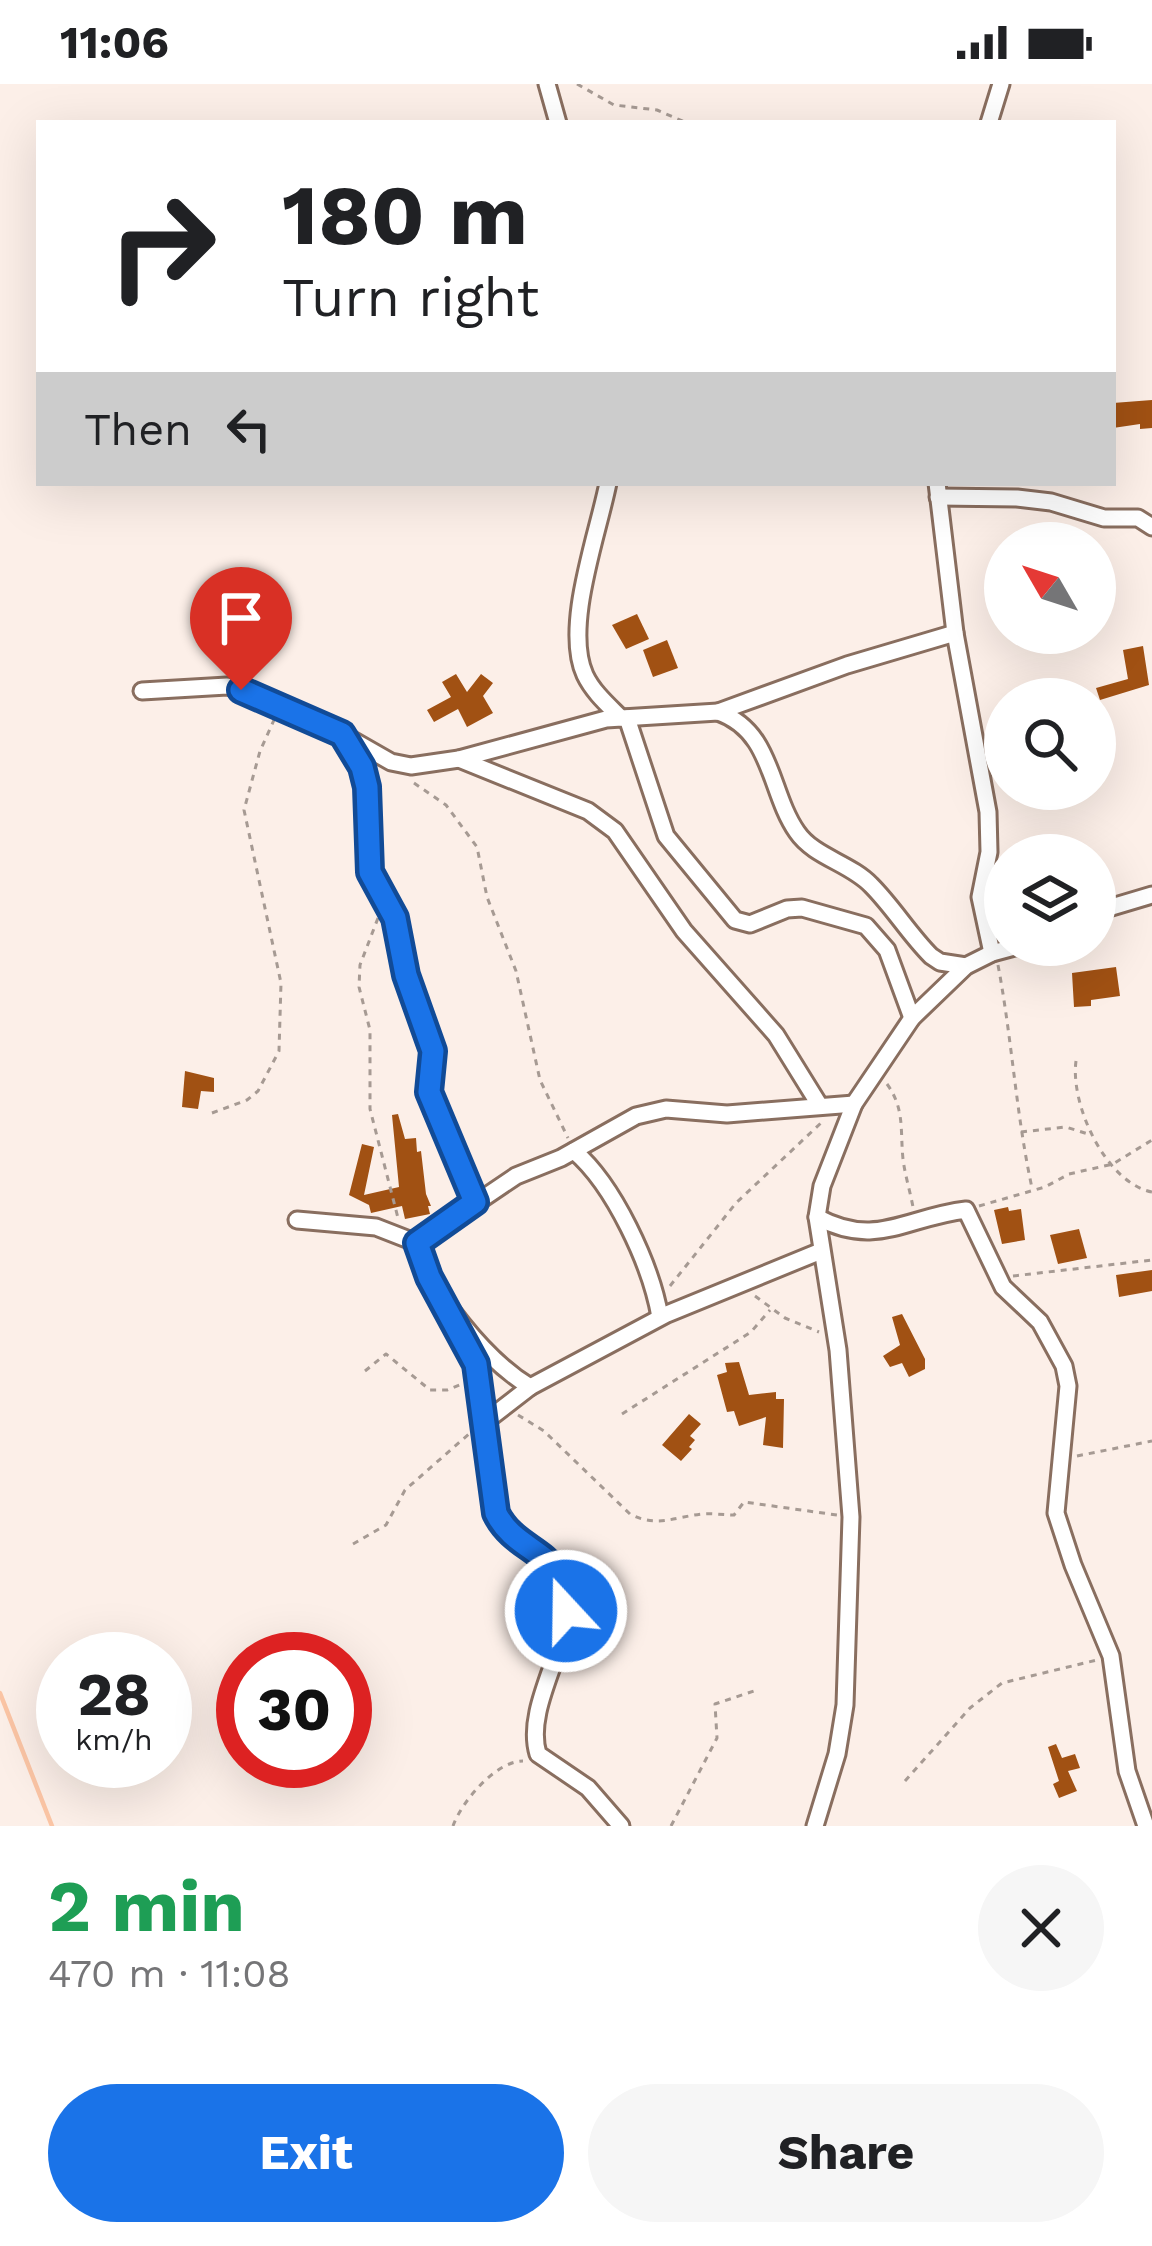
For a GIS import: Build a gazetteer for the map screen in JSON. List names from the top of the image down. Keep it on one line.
{"north":"top left","page":{"status":"11:06","turn":["180 m","Turn right"],"then":"Then","speed":"28 km/h","limit":"30","heading":["2 min","470 m · 11:08"],"buttons":["Exit","Share"]}}
